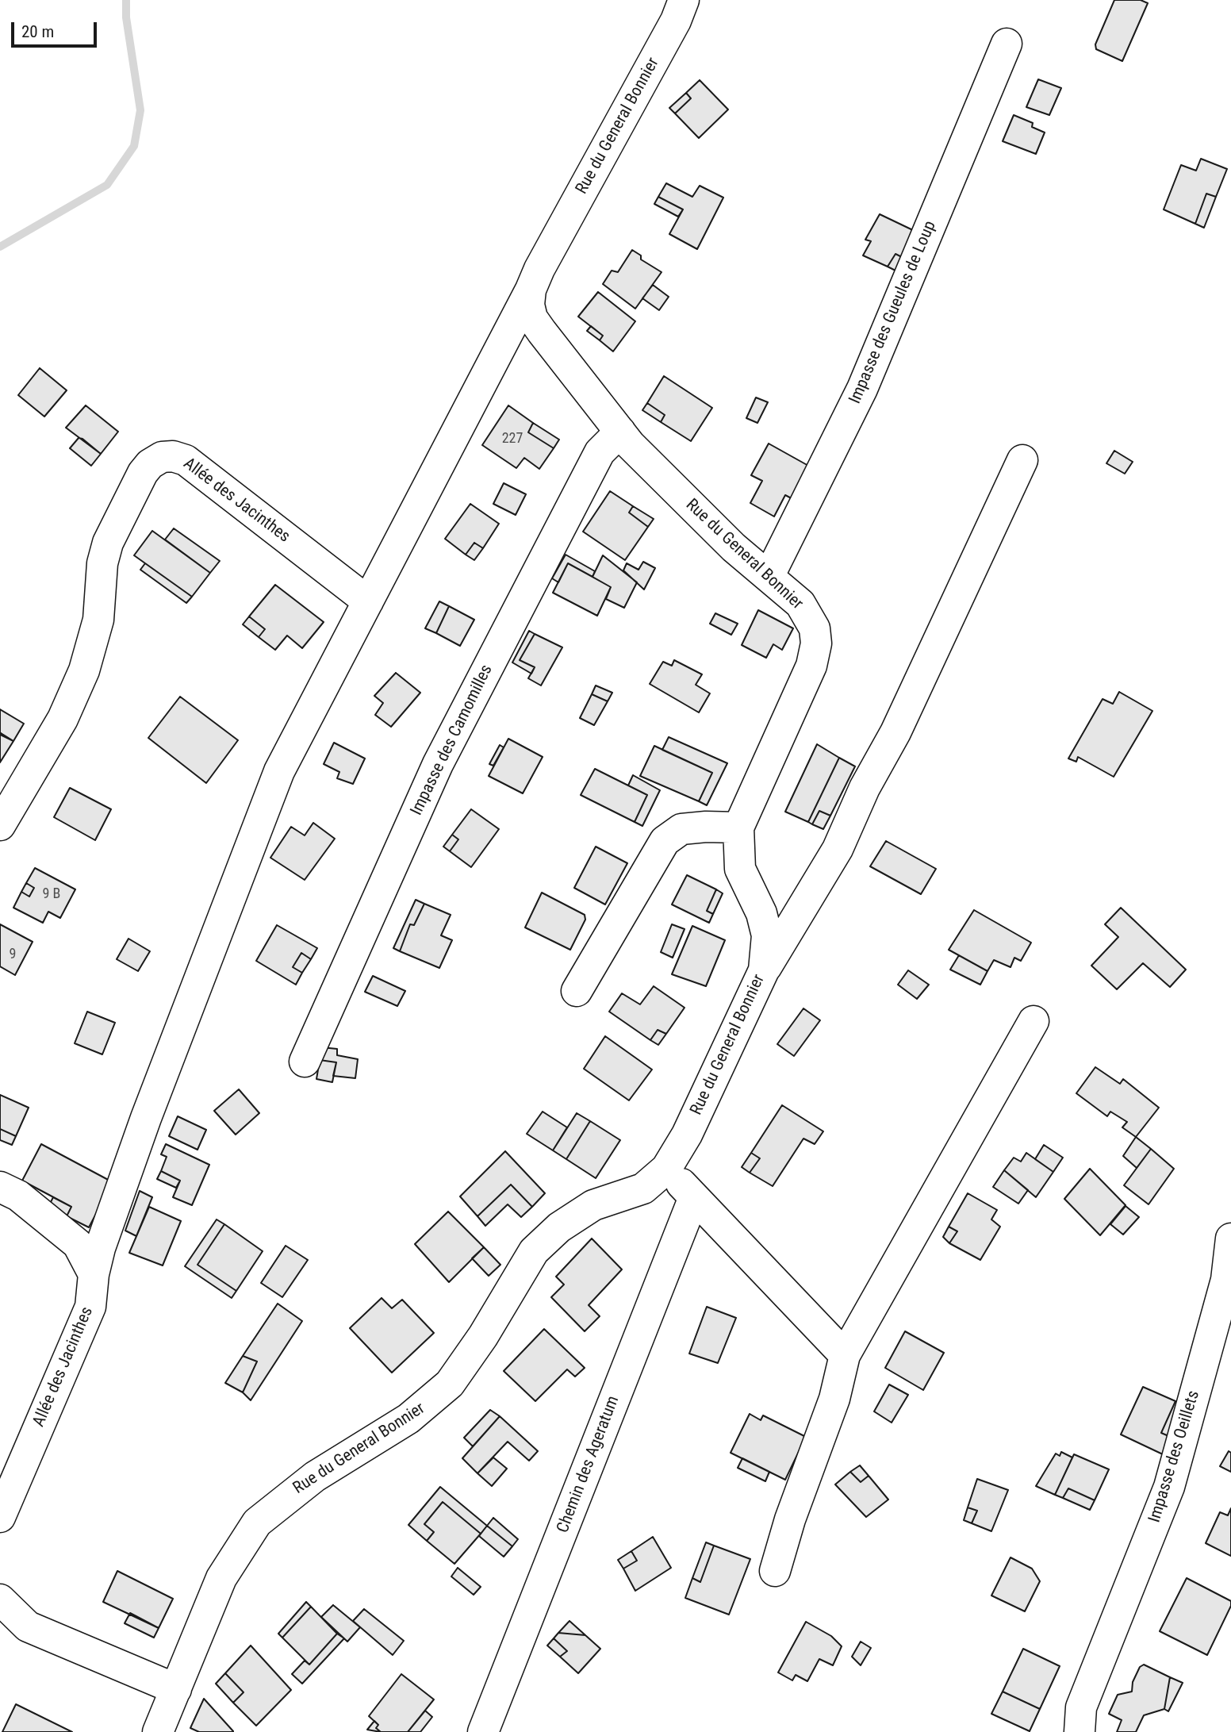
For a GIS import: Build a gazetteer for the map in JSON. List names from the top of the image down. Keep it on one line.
{"streets":{"street":["Rue du General Bonnier","Impasse des Gueules de Loup","Allée des Jacinthes","Impasse des Camomilles","Impasse des Oeillets","Chemin des Ageratum"]},"crossings":[["Rue du General Bonnier","Impasse des Gueules de Loup"],["Rue du General Bonnier","Impasse des Camomilles"]],"house_numbers":["227","9 B","9"],"scale_bar":"20 m"}
